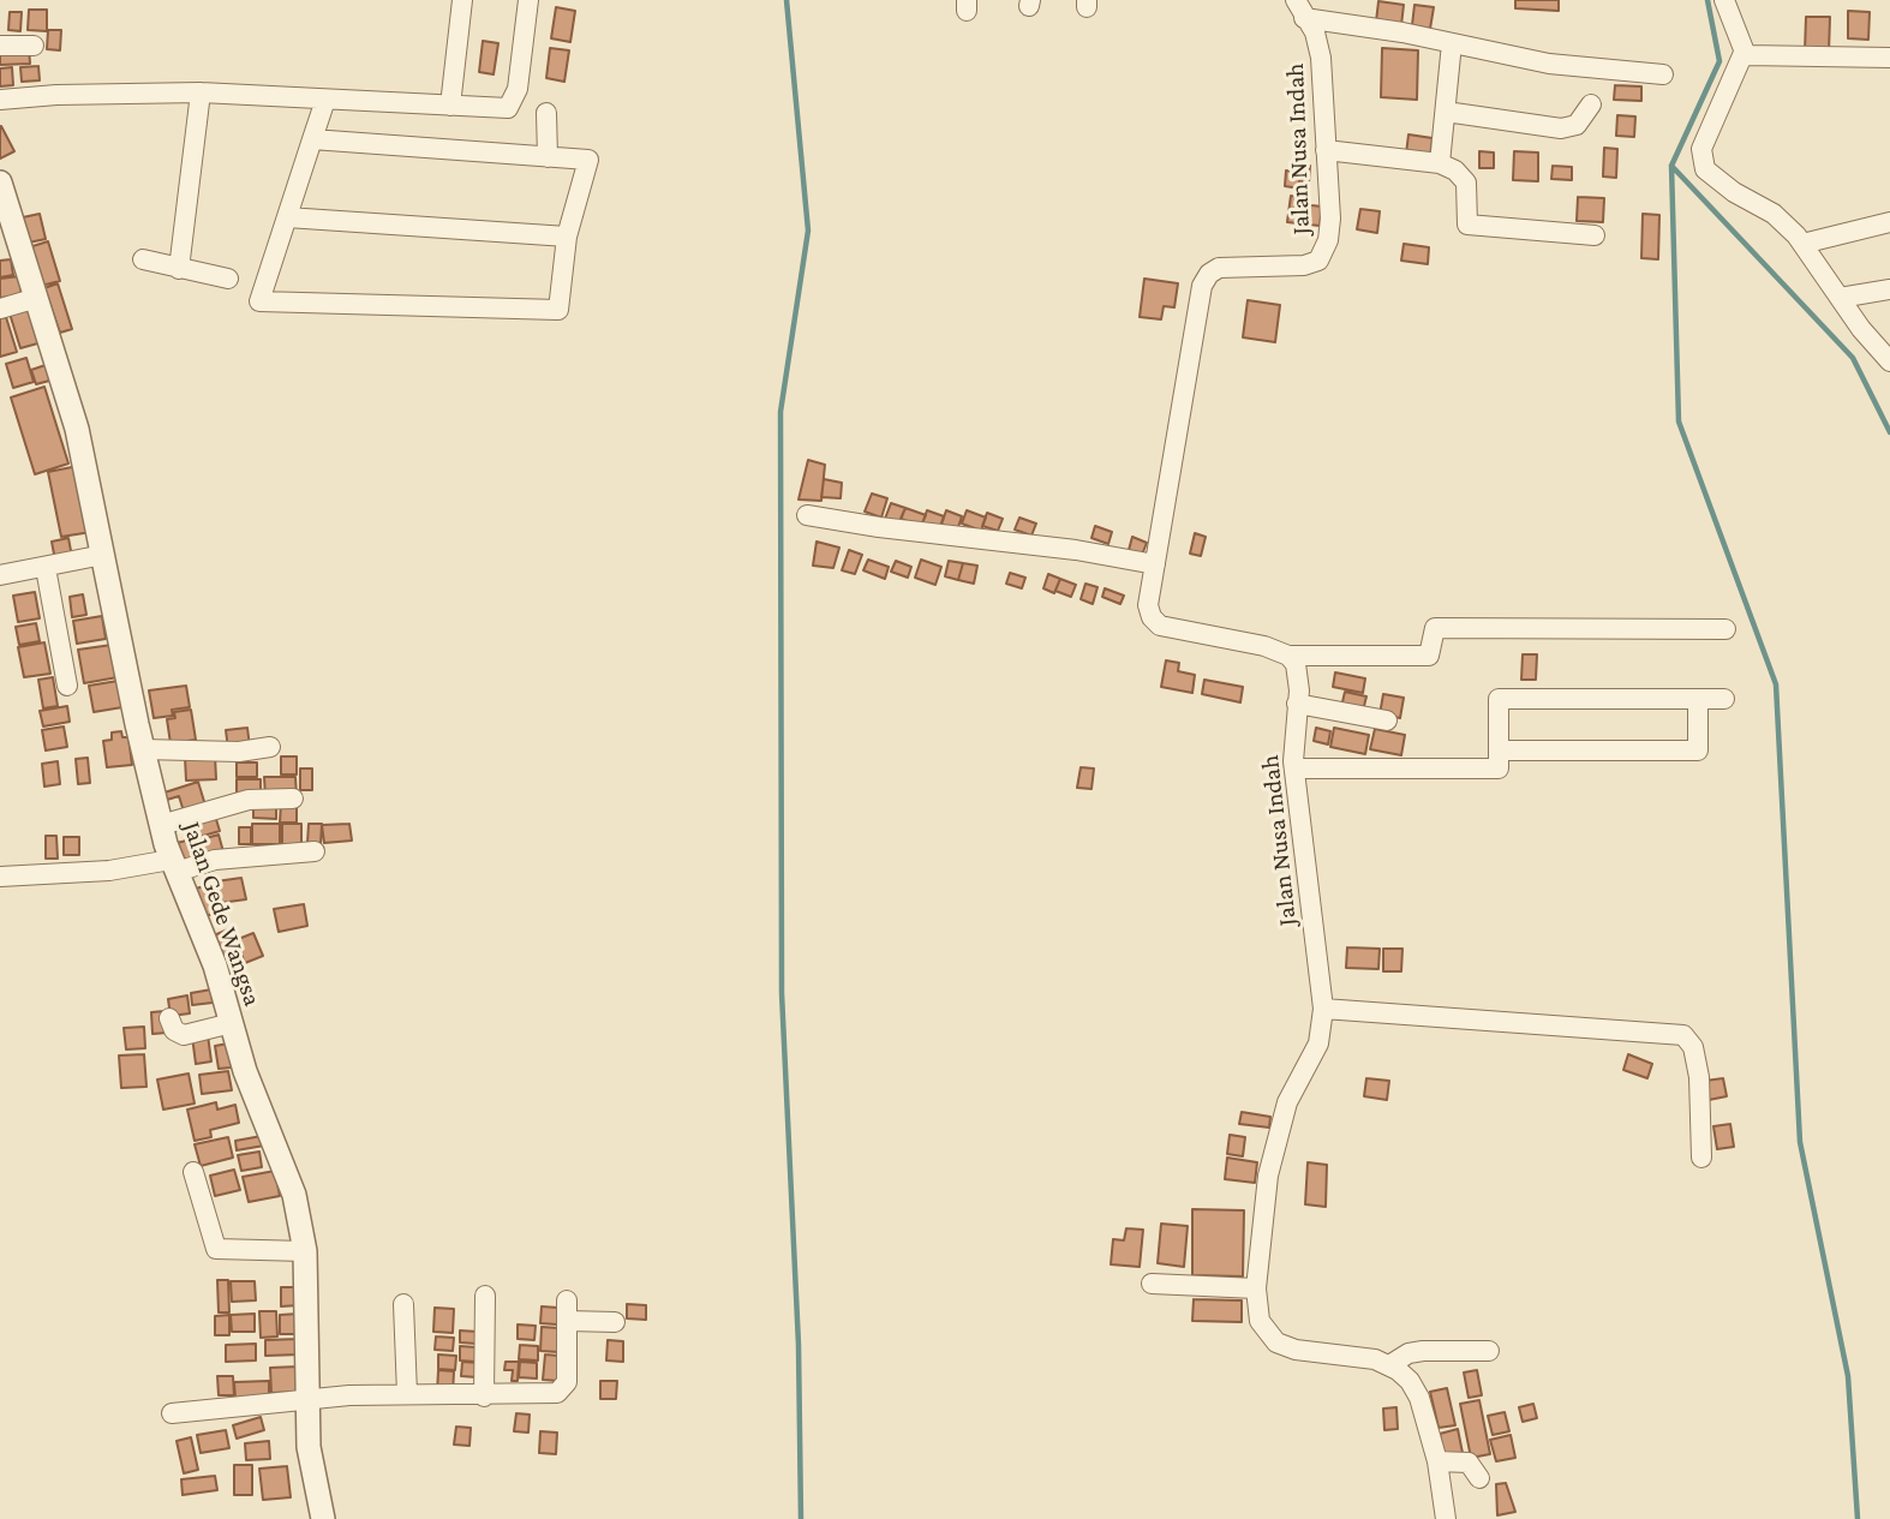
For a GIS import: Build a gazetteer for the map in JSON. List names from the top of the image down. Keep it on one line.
{"streets":{"street":["Jalan Nusa Indah","Jalan Gede Wangsa"]}}
